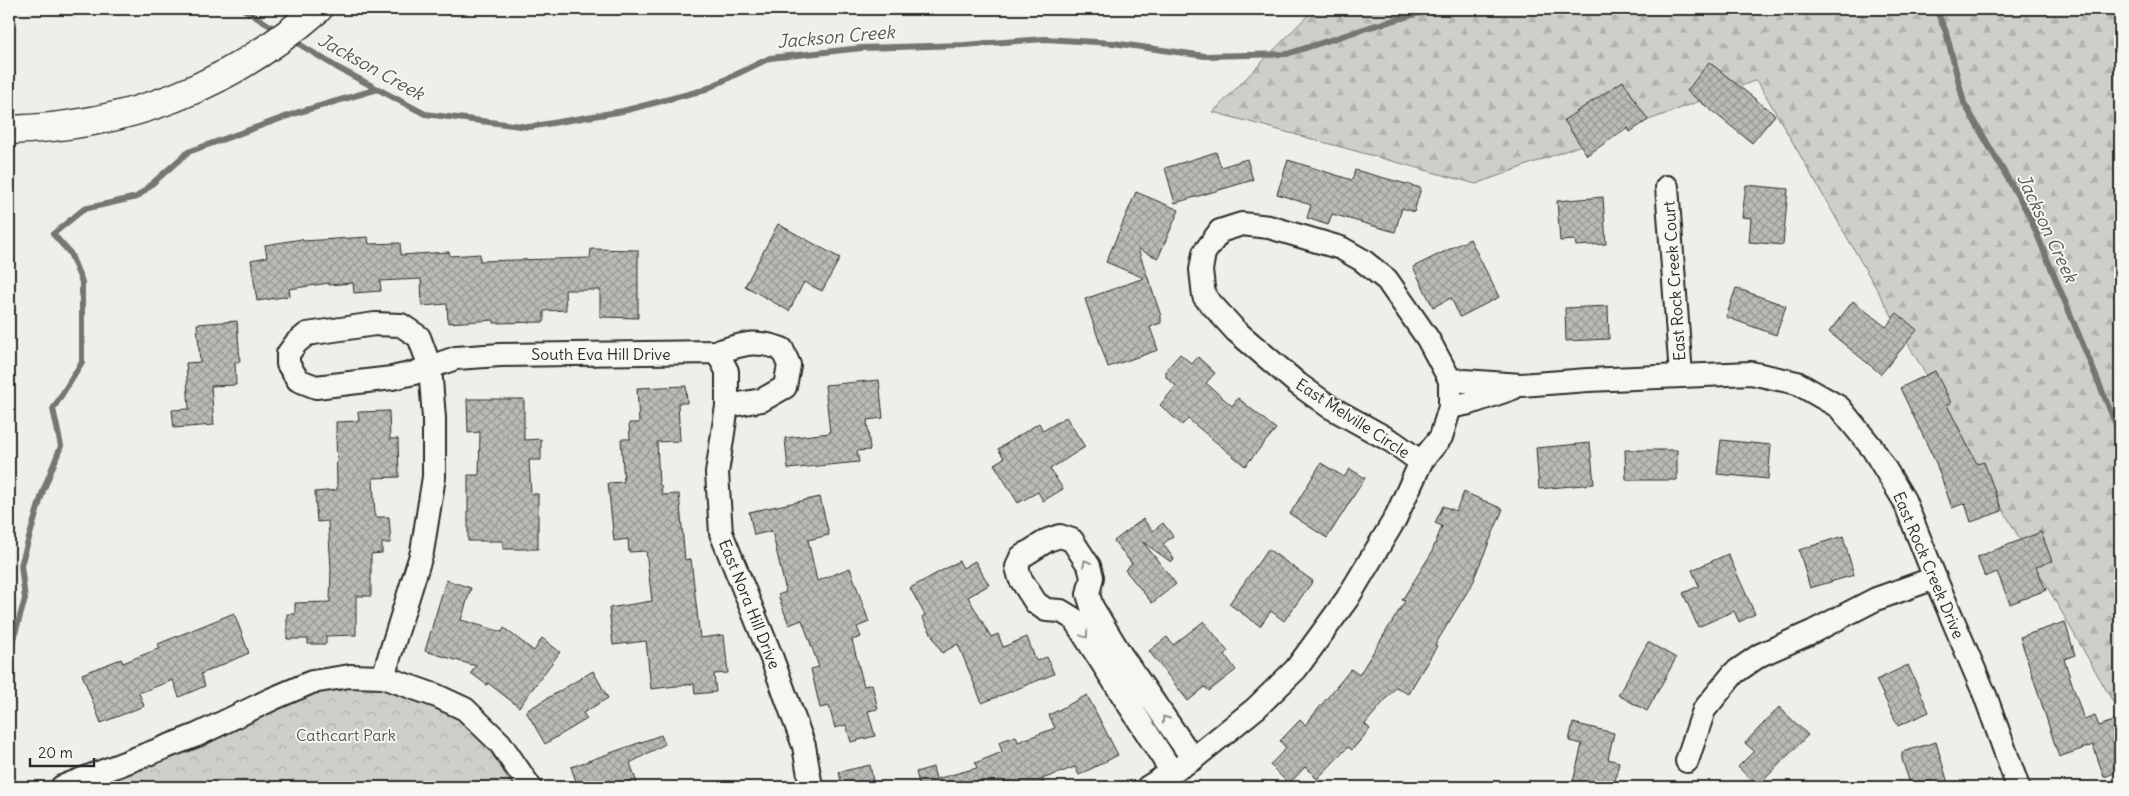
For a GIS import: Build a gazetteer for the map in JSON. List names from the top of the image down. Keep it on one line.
{"streets":{"street":["East Rock Creek Court","South Eva Hill Drive","East Melville Circle","East Rock Creek Drive","East Nora Hill Drive"]},"crossings":[["East Rock Creek Court","East Rock Creek Drive"],["East Melville Circle","East Rock Creek Drive"]],"water":["Jackson Creek"],"parks":["Cathcart Park"],"scale_bar":"20 m"}
